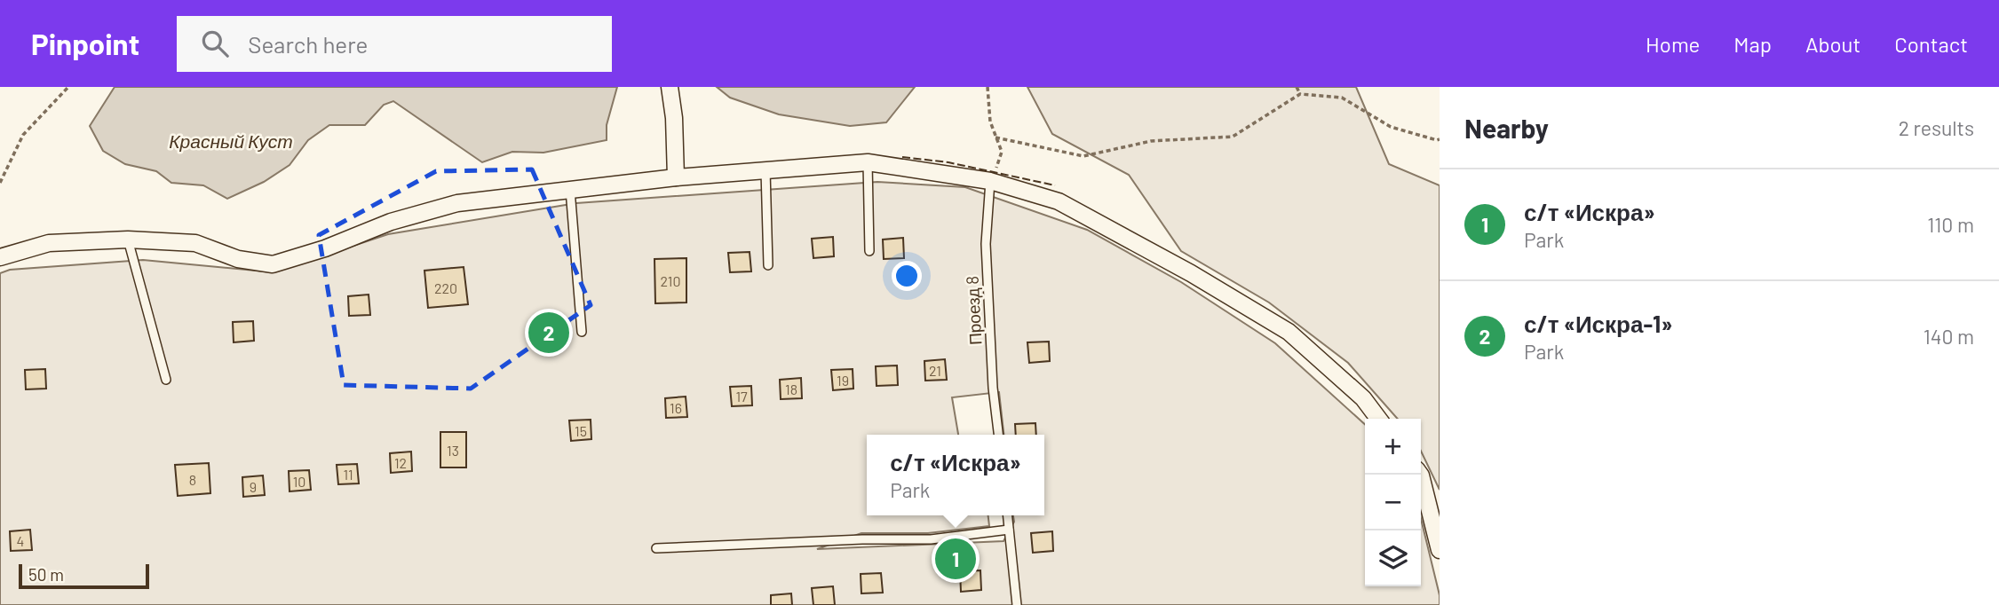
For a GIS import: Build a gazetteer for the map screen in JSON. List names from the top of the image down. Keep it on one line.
{"streets":{"lane":["Проезд 8"]},"water":["Красный Куст"],"house_numbers":["210","220","21","19","18","17","16","15","13","12","11","8","10","9","4"],"scale_bar":"50 m","page":{"header":"Pinpoint","search":"Search here","nav":["Home","Map","About","Contact"],"heading":["Nearby","2 results"],"list":[{"mark":"1","name":"с/т «Искра»","note":"Park","value":"110 m"},{"mark":"2","name":"с/т «Искра-1»","note":"Park","value":"140 m"}],"pins":["2","1"],"map_buttons":["+","−"],"popup":["с/т «Искра»","Park"],"scale":"50 m"}}
